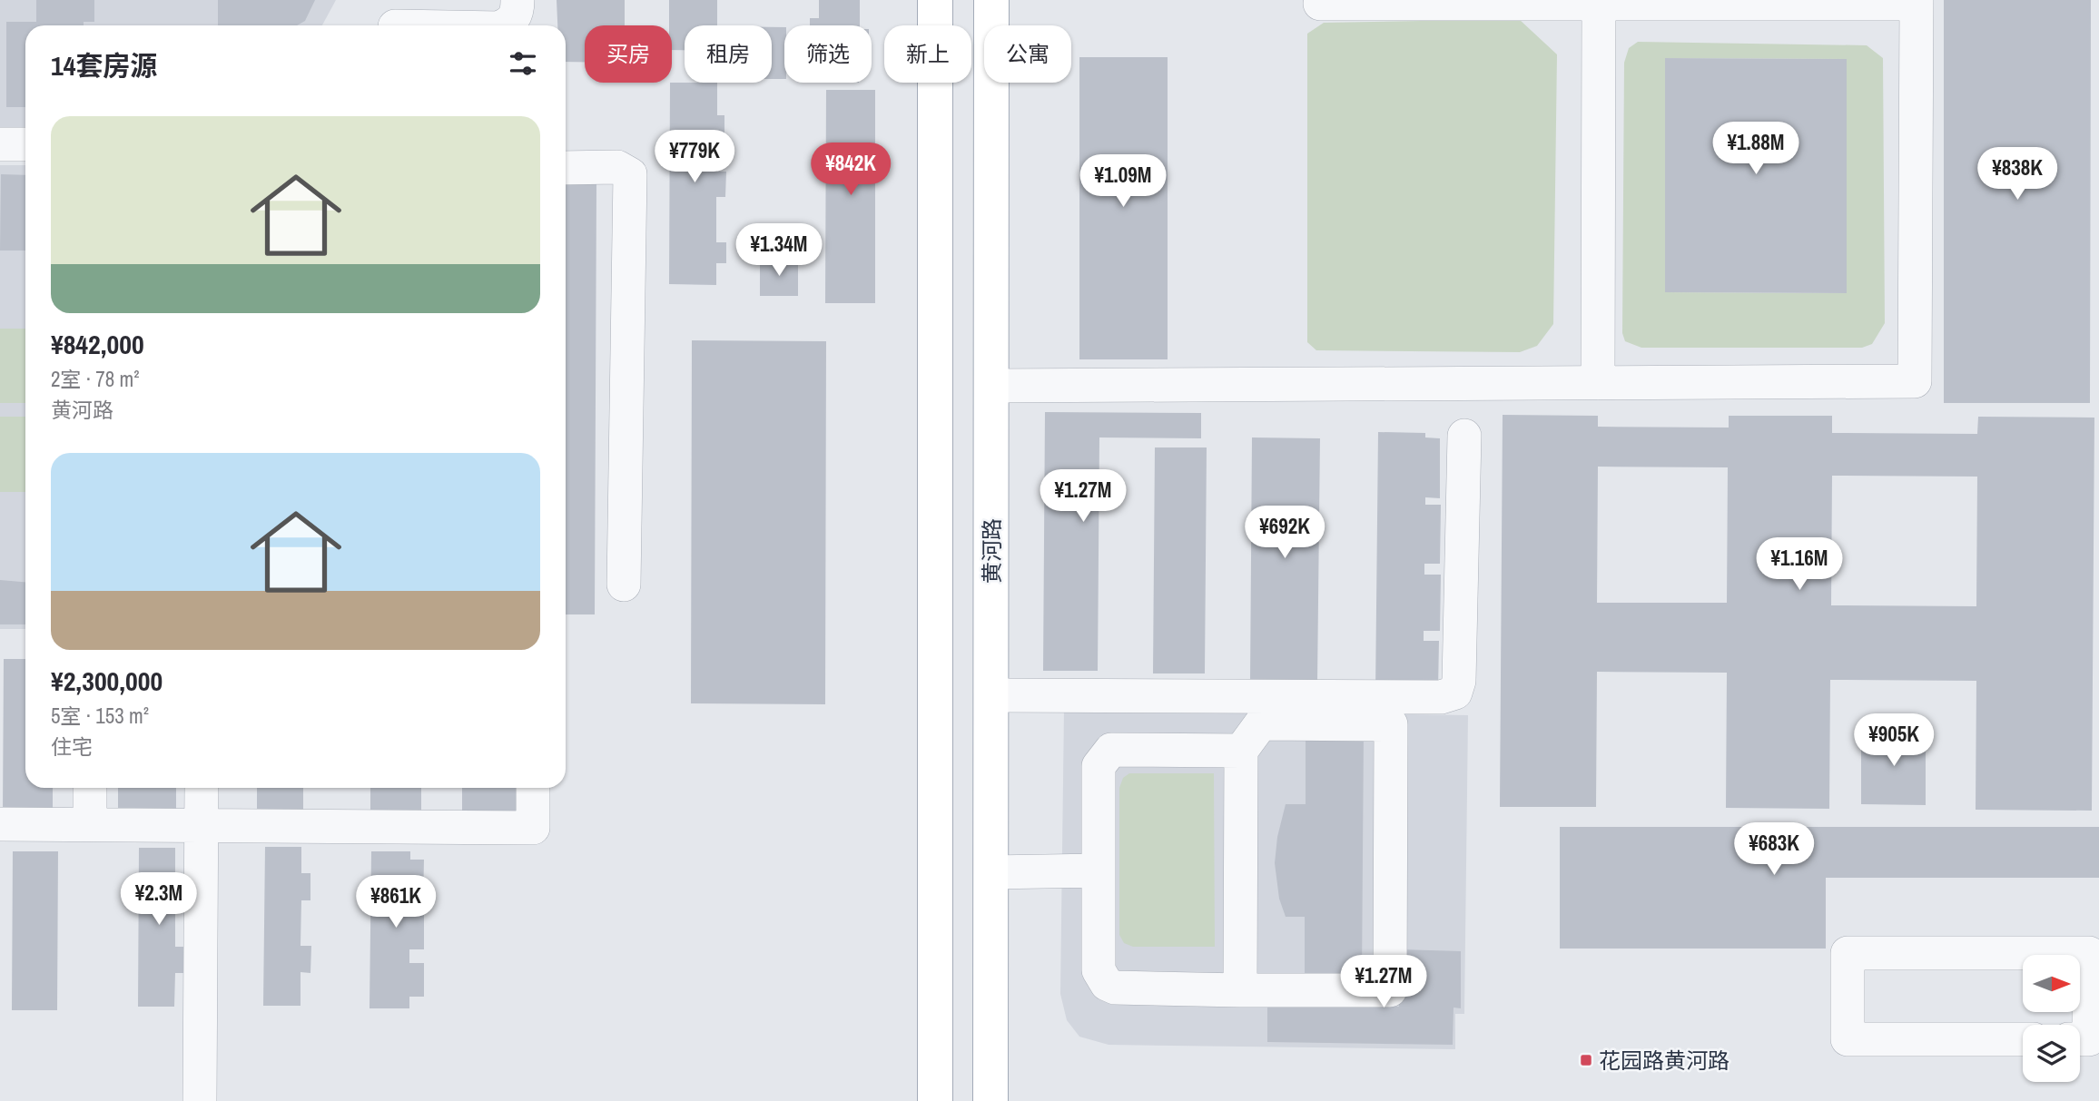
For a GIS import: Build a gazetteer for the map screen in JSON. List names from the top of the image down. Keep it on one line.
{"streets":{"main road":["黄河路"]},"places":{"transit":["花园路黄河路"]},"north":"right","page":{"chip":["买房","租房","筛选","新上","公寓"],"heading":"14套房源","list":[{"name":"¥842,000","note":"2室 · 78 m² · 黄河路"},{"name":"¥2,300,000","note":"5室 · 153 m² · 住宅"}],"price":["¥1.88M","¥779K","¥842K","¥838K","¥1.09M","¥1.34M","¥1.27M","¥692K","¥1.16M","¥905K","¥683K","¥2.3M","¥861K","¥1.27M"]}}
